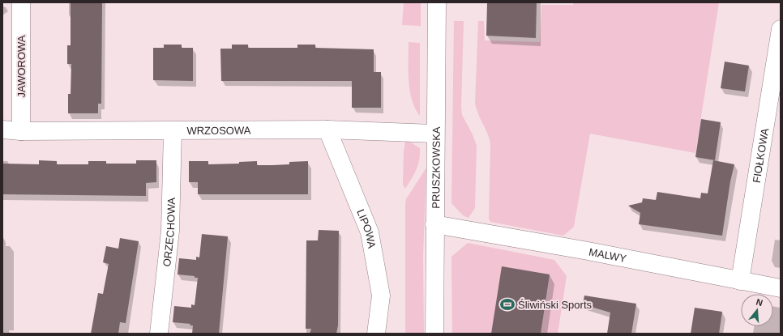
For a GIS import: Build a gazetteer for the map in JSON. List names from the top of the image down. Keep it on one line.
{"streets":{"street":["JAWOROWA","WRZOSOWA","FIOŁKOWA","PRUSZKOWSKA","LIPOWA","ORZECHOWA","MALWY"]},"crossings":[["JAWOROWA","WRZOSOWA"],["WRZOSOWA","PRUSZKOWSKA"],["WRZOSOWA","LIPOWA"],["WRZOSOWA","ORZECHOWA"],["FIOŁKOWA","MALWY"],["PRUSZKOWSKA","MALWY"]],"places":{"sports":["Śliwiński Sports"]},"north":"top"}
